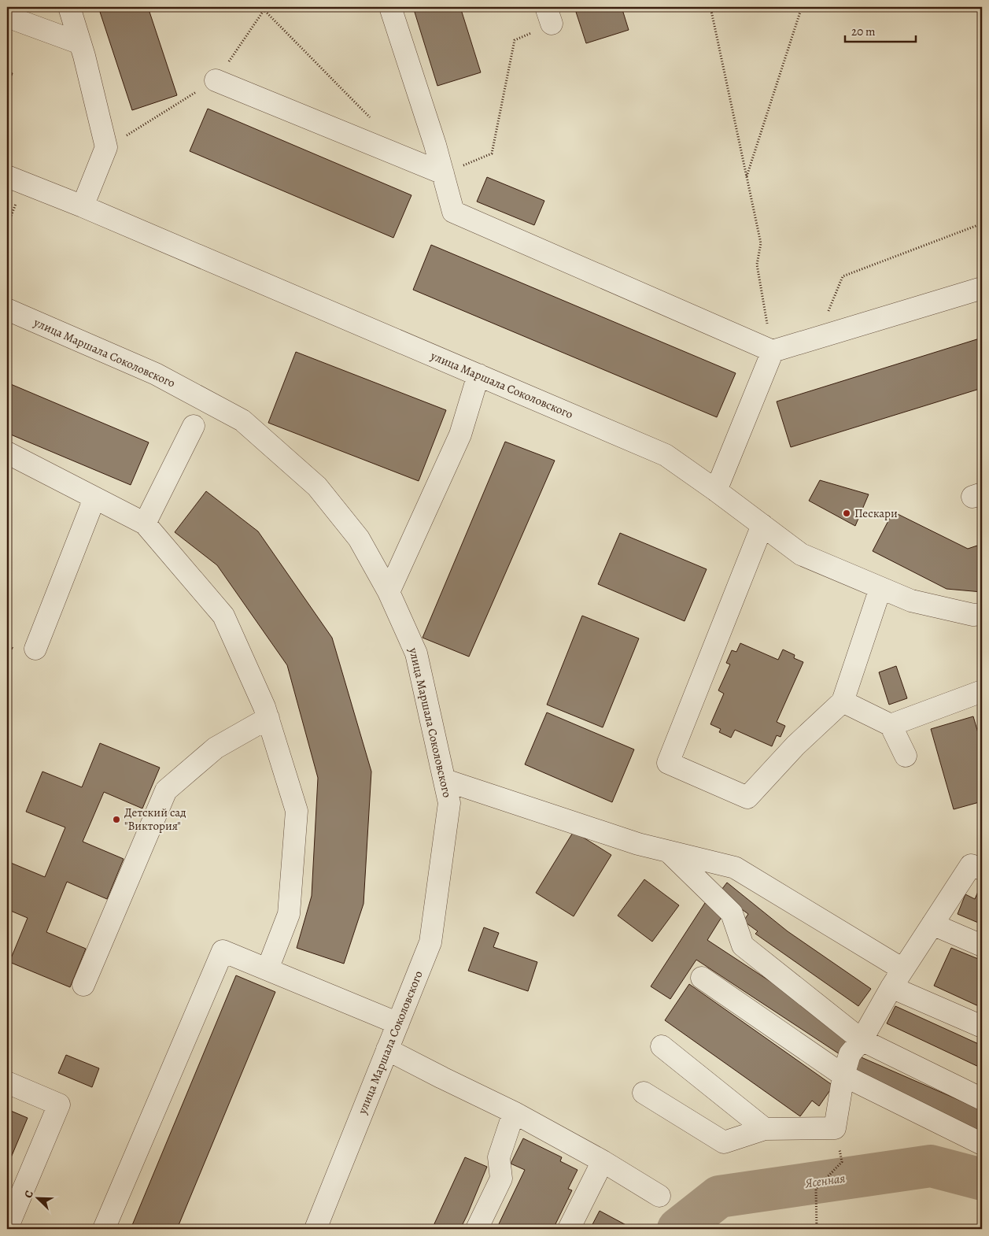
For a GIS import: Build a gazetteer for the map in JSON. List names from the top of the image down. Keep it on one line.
{"streets":{"street":["улица Маршала Соколовского"]},"water":["Ясенная"],"places":["Пескари","Детский сад \"Виктория\""],"scale_bar":"20 m","north":"top left"}
